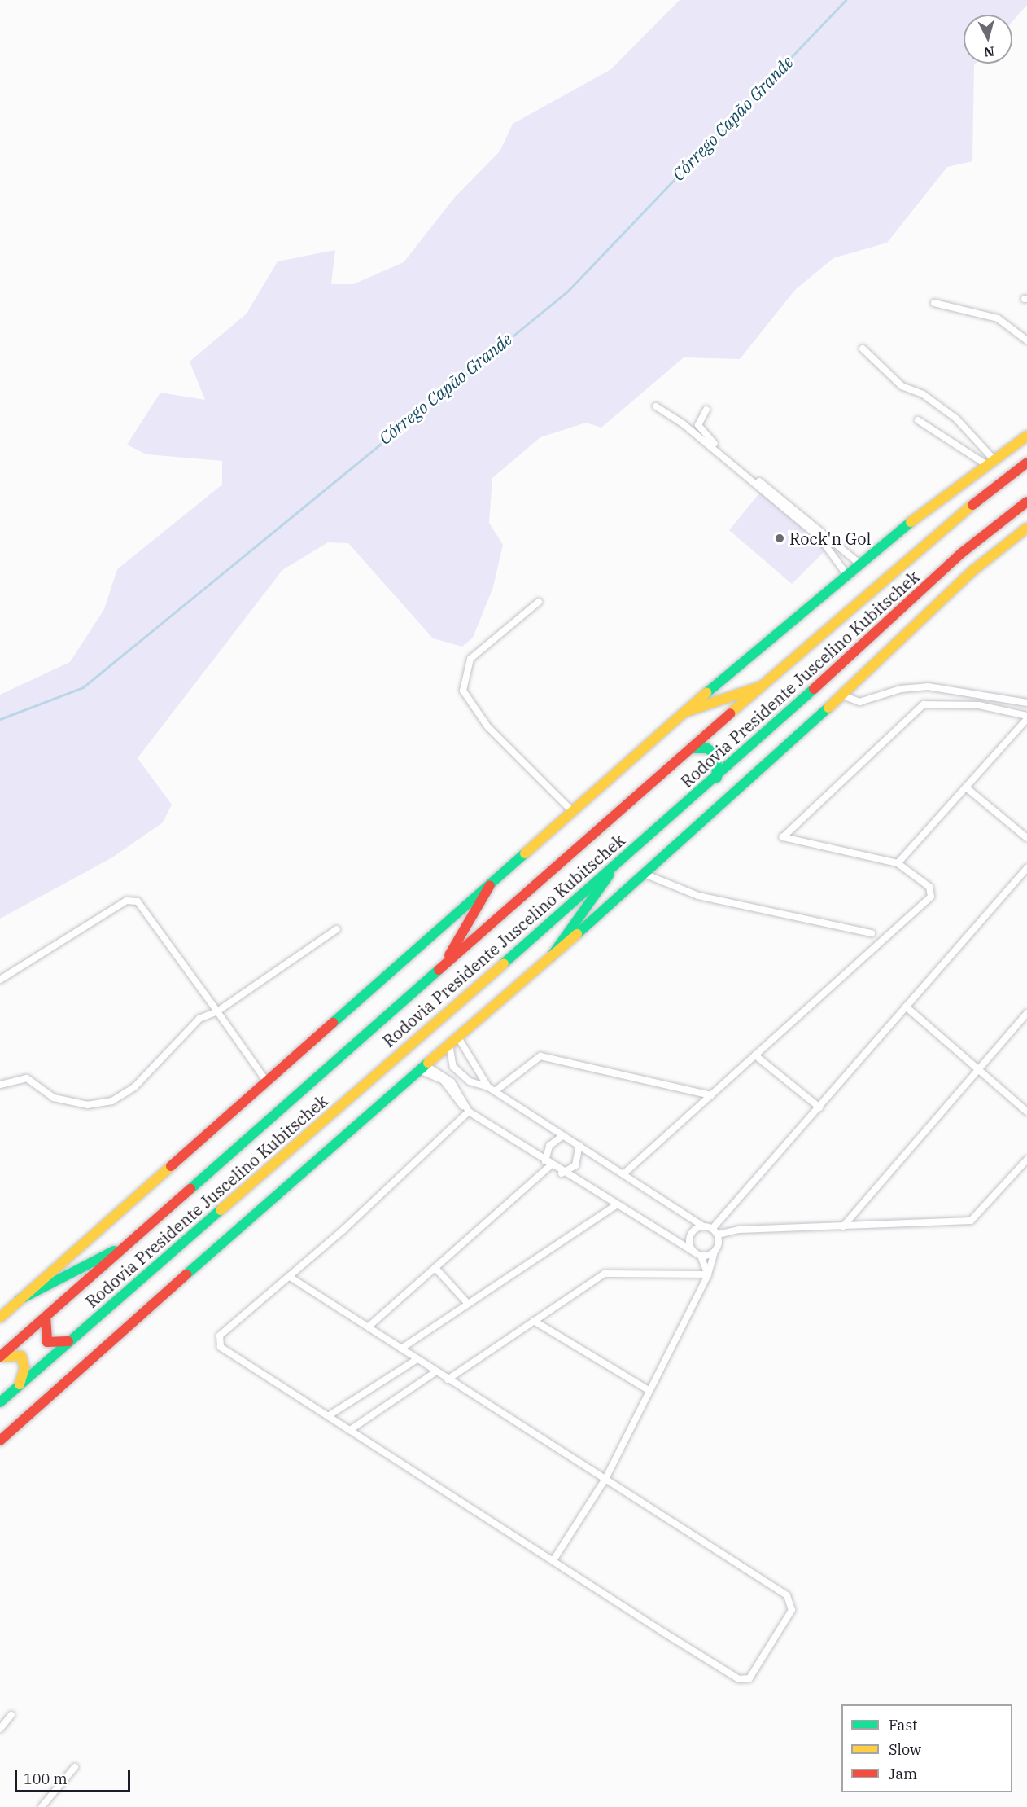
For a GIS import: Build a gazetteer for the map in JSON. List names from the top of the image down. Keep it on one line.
{"streets":{"main road":["Rodovia Presidente Juscelino Kubitschek"]},"water":["Córrego Capão Grande"],"places":["Rock'n Gol"],"legend":["Fast","Slow","Jam"],"scale_bar":"100 m","north":"bottom"}
